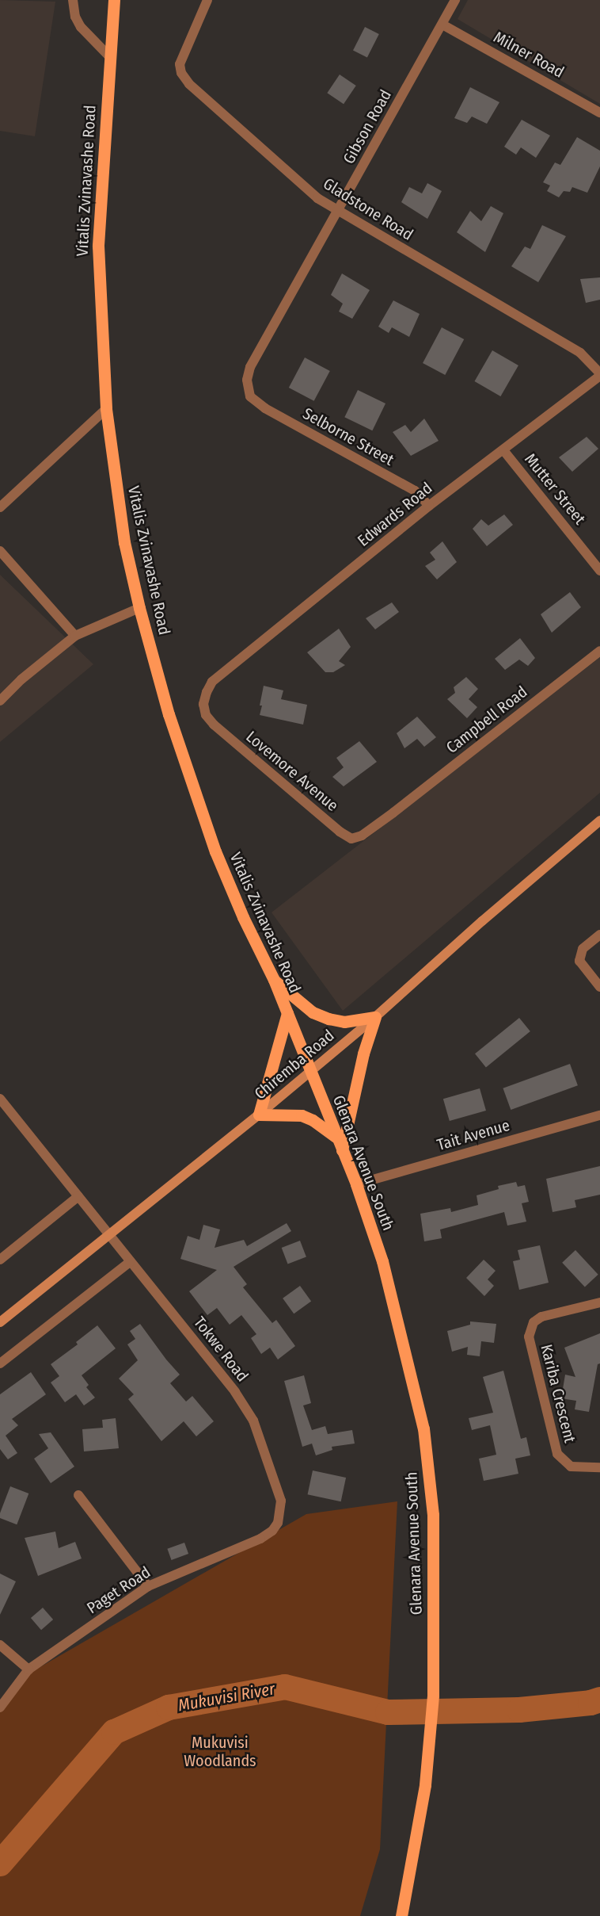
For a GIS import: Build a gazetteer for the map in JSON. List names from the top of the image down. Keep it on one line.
{"streets":{"main road":["Vitalis Zvinavashe Road","Chiremba Road","Glenara Avenue South"],"street":["Milner Road","Gibson Road","Gladstone Road","Selborne Street","Mutter Street","Edwards Road","Campbell Road","Lovemore Avenue","Tait Avenue","Tokwe Road","Kariba Crescent","Paget Road"]},"crossings":[["Milner Road","Gibson Road"],["Gibson Road","Gladstone Road"],["Gibson Road","Selborne Street"],["Vitalis Zvinavashe Road","Chiremba Road"],["Vitalis Zvinavashe Road","Glenara Avenue South"],["Gladstone Road","Edwards Road"],["Selborne Street","Edwards Road"],["Mutter Street","Edwards Road"],["Edwards Road","Lovemore Avenue"],["Campbell Road","Lovemore Avenue"],["Chiremba Road","Glenara Avenue South"],["Chiremba Road","Tokwe Road"],["Tait Avenue","Glenara Avenue South"],["Tokwe Road","Paget Road"]],"water":["Mukuvisi River"],"parks":["Mukuvisi Woodlands"]}
